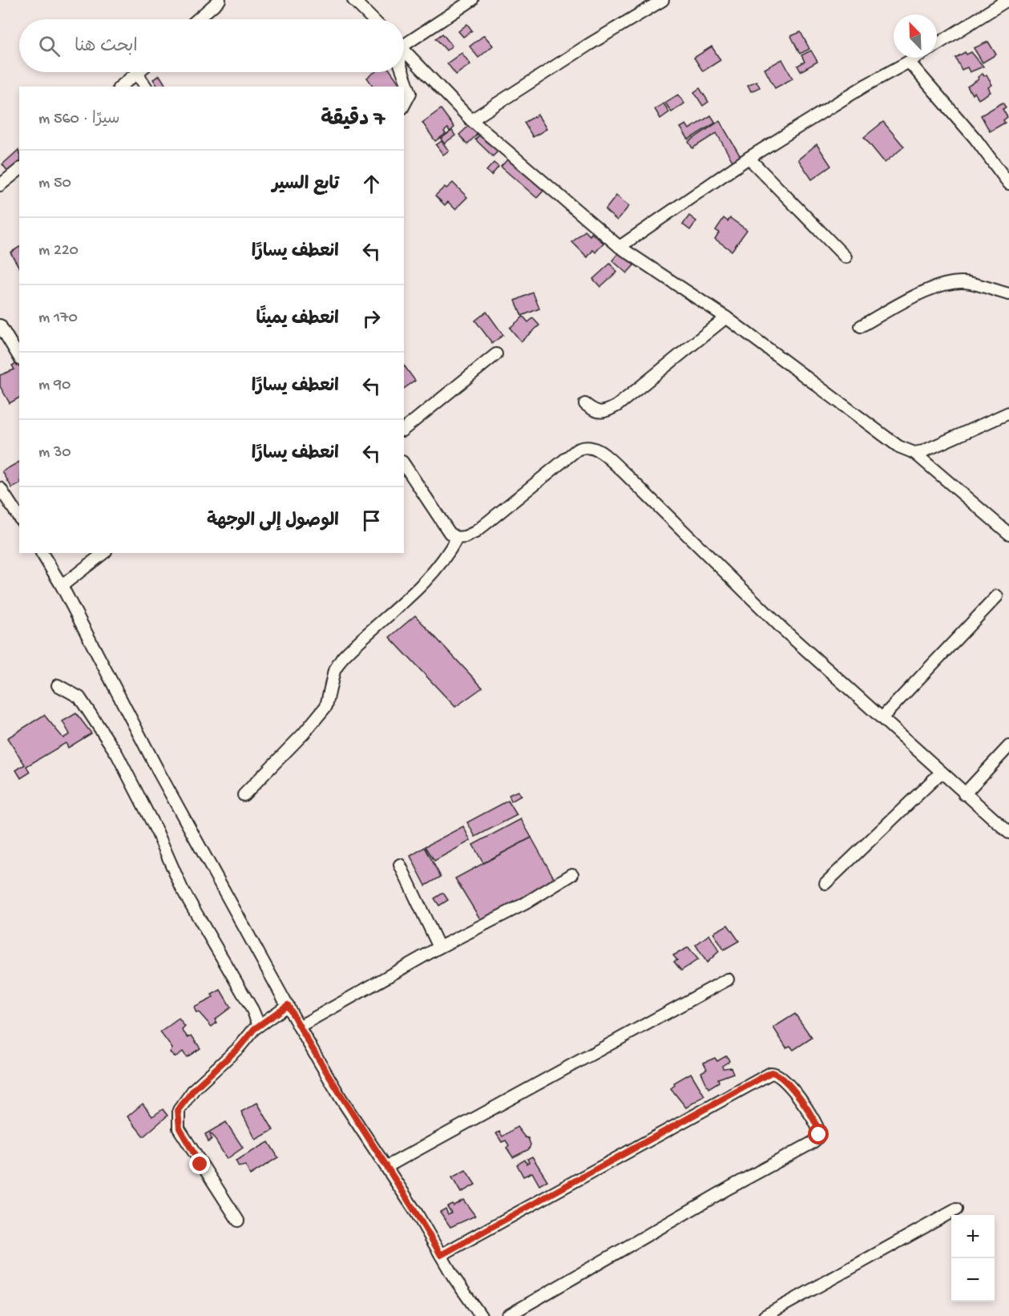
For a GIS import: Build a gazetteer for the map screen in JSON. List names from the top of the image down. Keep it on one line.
{"north":"top left","page":{"search":"ابحث هنا","heading":["7 دقيقة","سيرًا · 560 m"],"list":[["تابع السير","50 m"],["انعطف يسارًا","220 m"],["انعطف يمينًا","170 m"],["انعطف يسارًا","90 m"],["انعطف يسارًا","30 m"],"الوصول إلى الوجهة"],"map_buttons":["+","−"]}}
